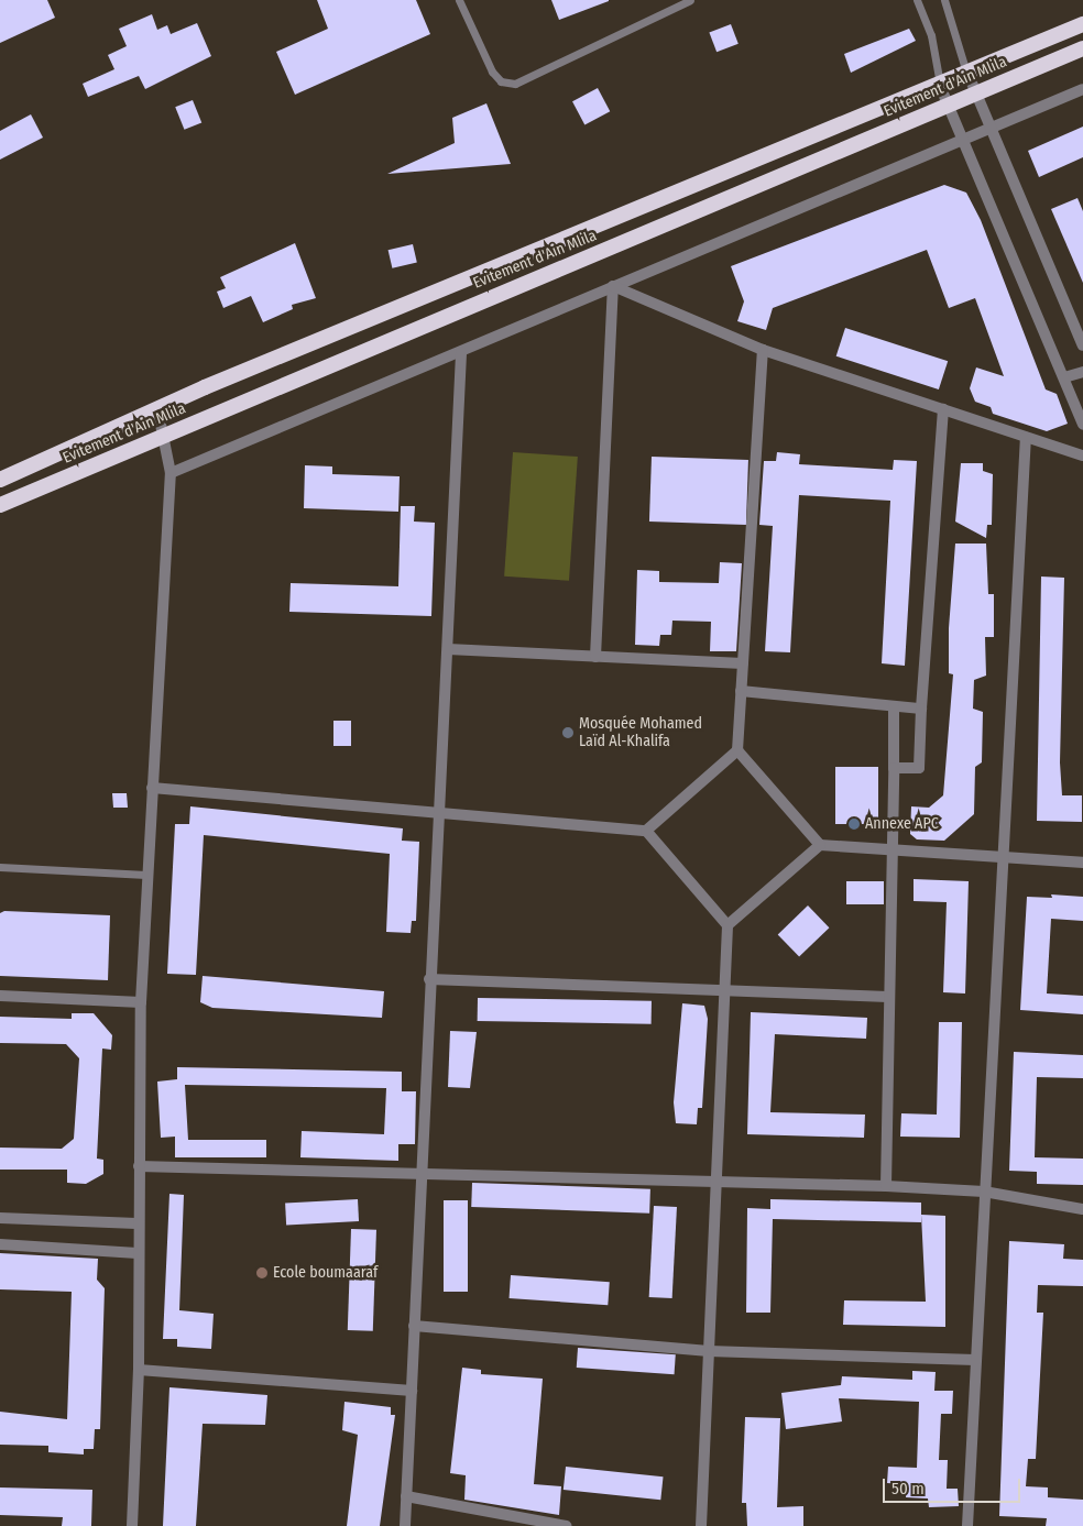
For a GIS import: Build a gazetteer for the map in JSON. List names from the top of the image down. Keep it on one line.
{"streets":{"highway":["Evitement d'Ain Mlila"]},"places":["Mosquée Mohamed Laïd Al-Khalifa","Annexe APC","Ecole boumaaraf"],"scale_bar":"50 m"}
